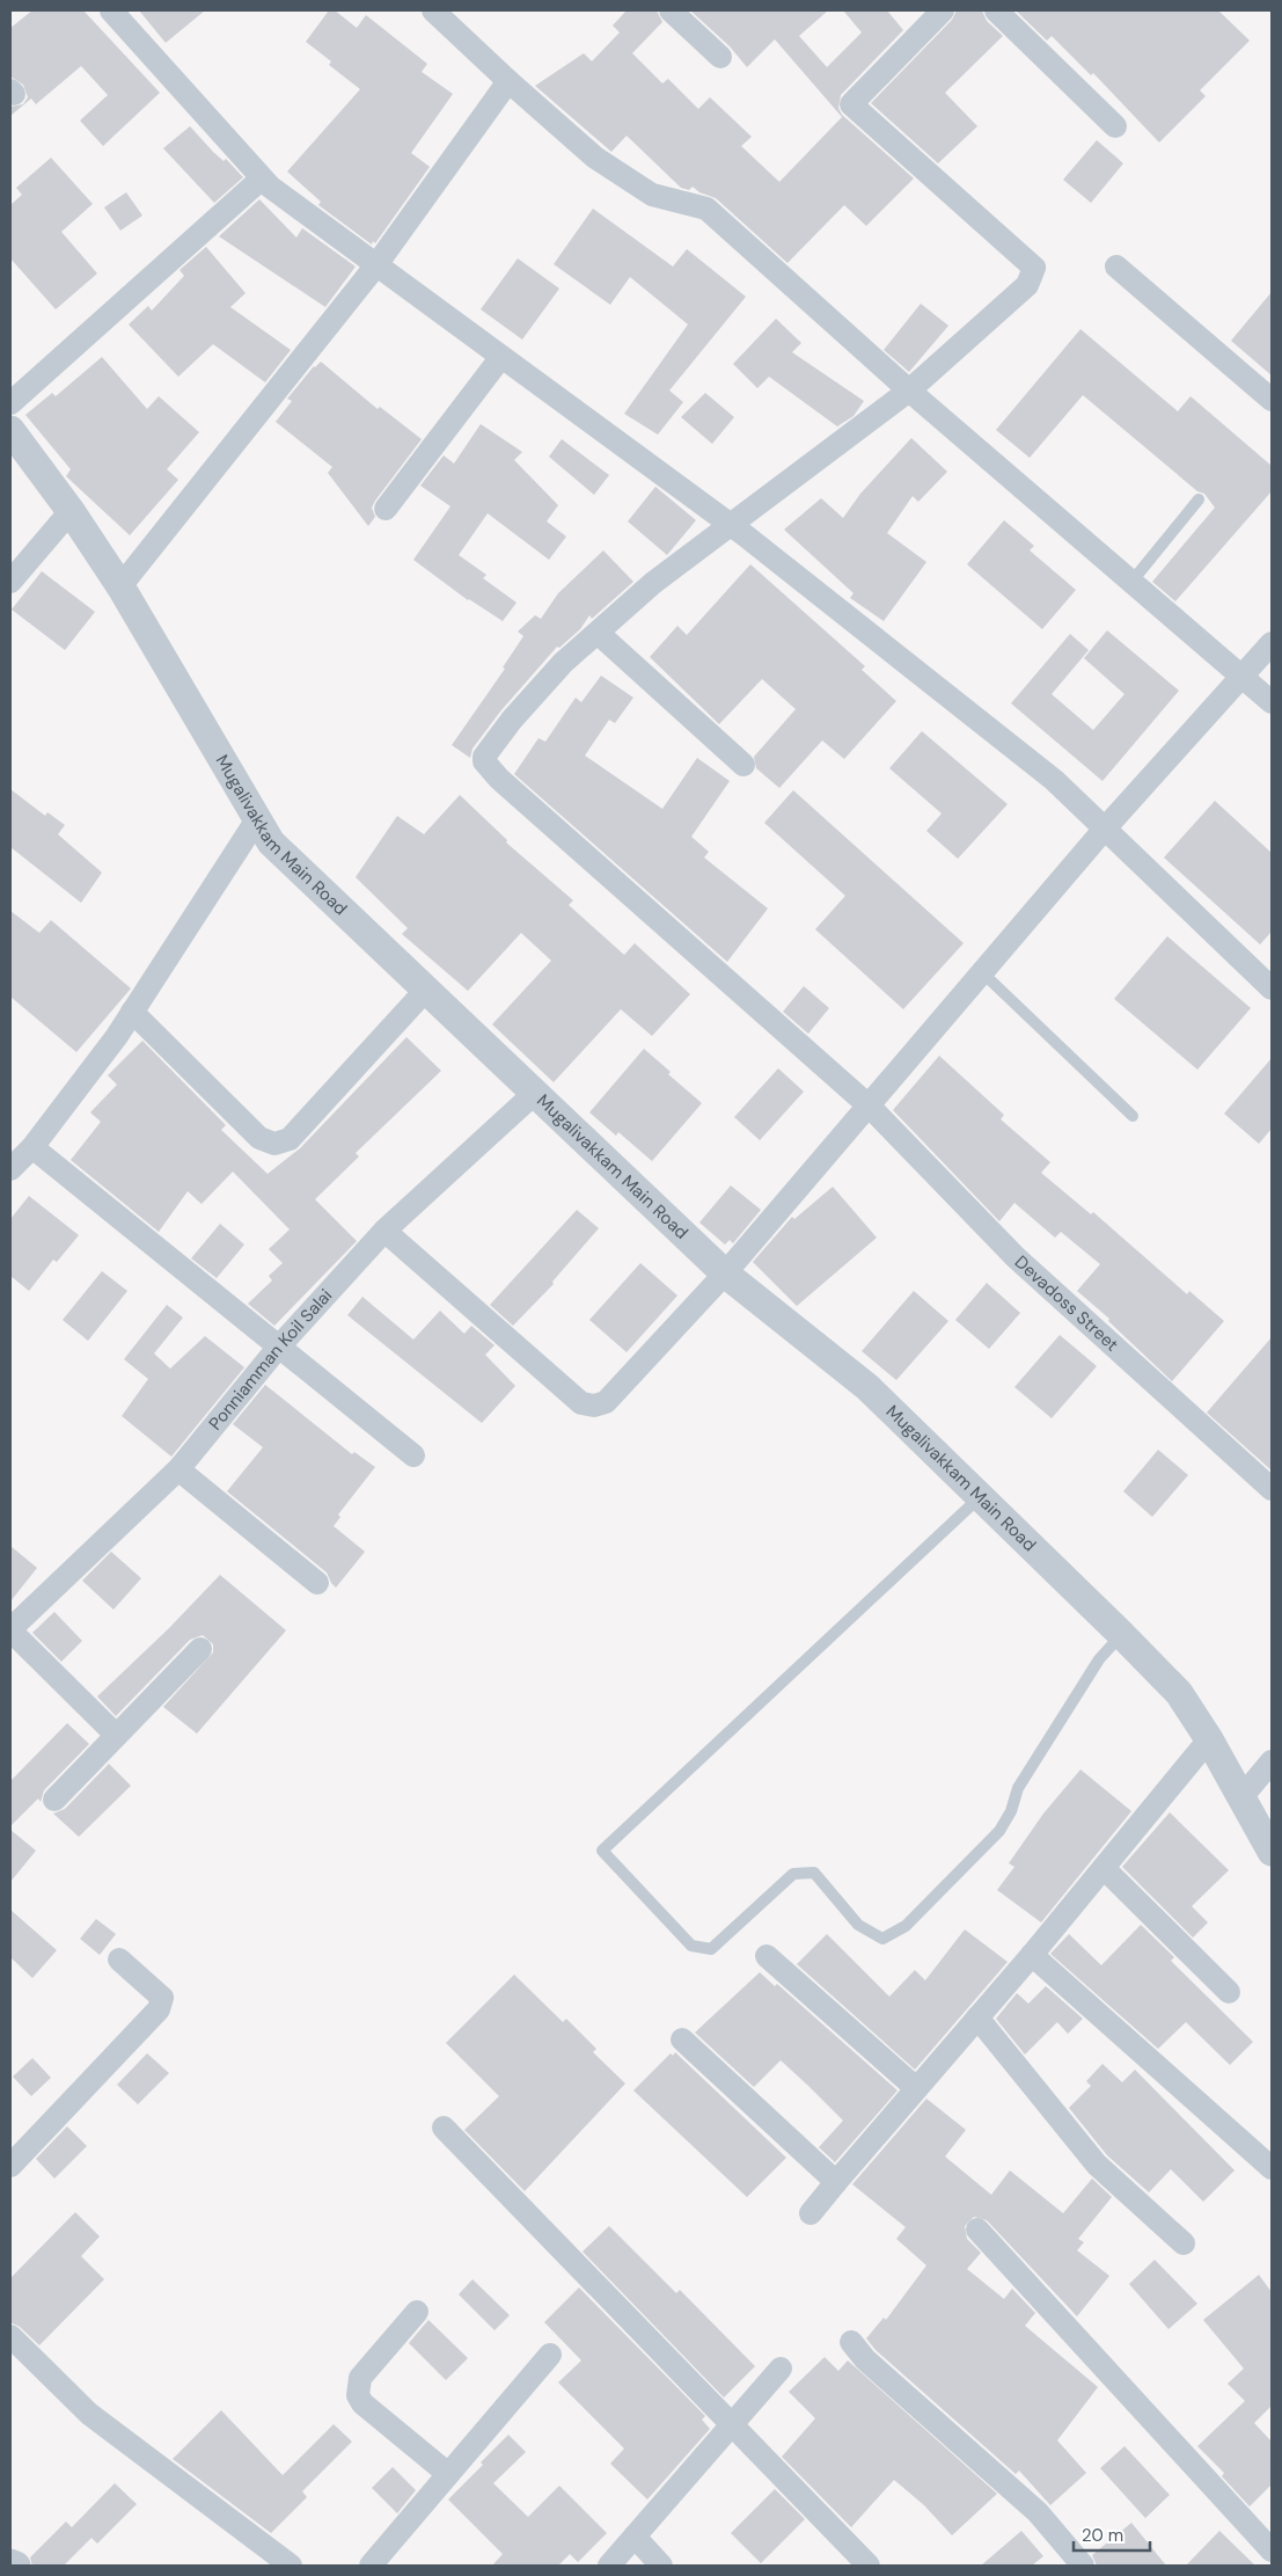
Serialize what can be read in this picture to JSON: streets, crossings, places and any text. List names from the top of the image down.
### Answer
{
  "streets": {
    "street": ["Mugalivakkam Main Road", "Devadoss Street", "Ponniamman Koil Salai"]
  },
  "crossings": [
    ["Mugalivakkam Main Road", "Ponniamman Koil Salai"]
  ],
  "scale_bar": "20 m"
}
